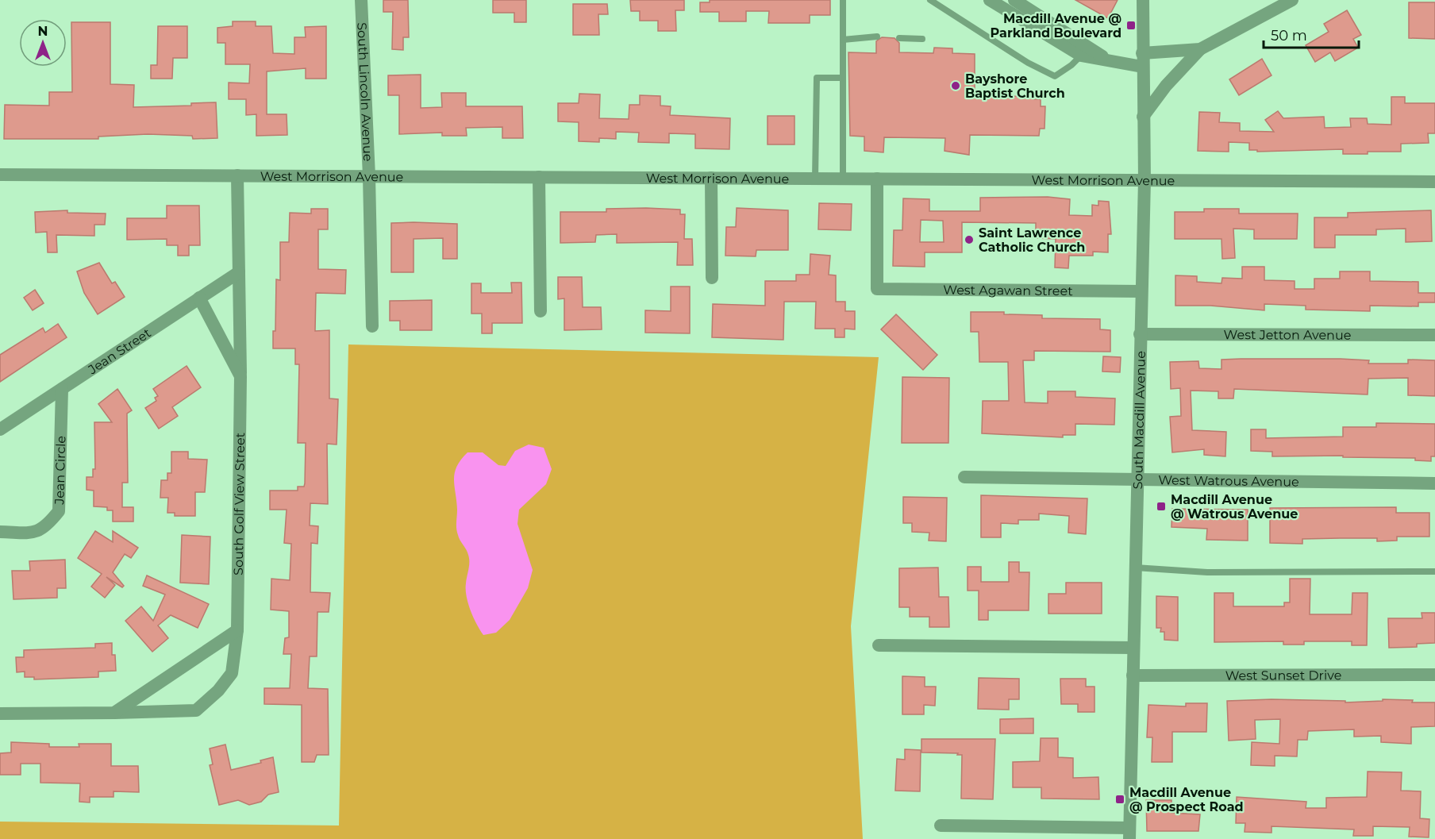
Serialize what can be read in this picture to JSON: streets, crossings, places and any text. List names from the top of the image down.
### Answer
{
  "streets": {
    "street": [
      "South Lincoln Avenue",
      "West Morrison Avenue",
      "West Agawan Street",
      "West Jetton Avenue",
      "Jean Street",
      "South Macdill Avenue",
      "Jean Circle",
      "West Watrous Avenue",
      "South Golf View Street",
      "West Sunset Drive"
    ]
  },
  "crossings": [
    ["South Lincoln Avenue", "West Morrison Avenue"],
    ["West Morrison Avenue", "West Agawan Street"],
    ["West Morrison Avenue", "South Macdill Avenue"],
    ["West Morrison Avenue", "South Golf View Street"],
    ["West Agawan Street", "South Macdill Avenue"],
    ["West Jetton Avenue", "South Macdill Avenue"],
    ["Jean Street", "Jean Circle"],
    ["Jean Street", "South Golf View Street"],
    ["South Macdill Avenue", "West Watrous Avenue"],
    ["South Macdill Avenue", "West Sunset Drive"]
  ],
  "places": {
    "transit": ["Macdill Avenue @ Parkland Boulevard", "Macdill Avenue @ Watrous Avenue", "Macdill Avenue @ Prospect Road"],
    "other": ["Bayshore Baptist Church", "Saint Lawrence Catholic Church"]
  },
  "scale_bar": "50 m",
  "north": "top"
}
